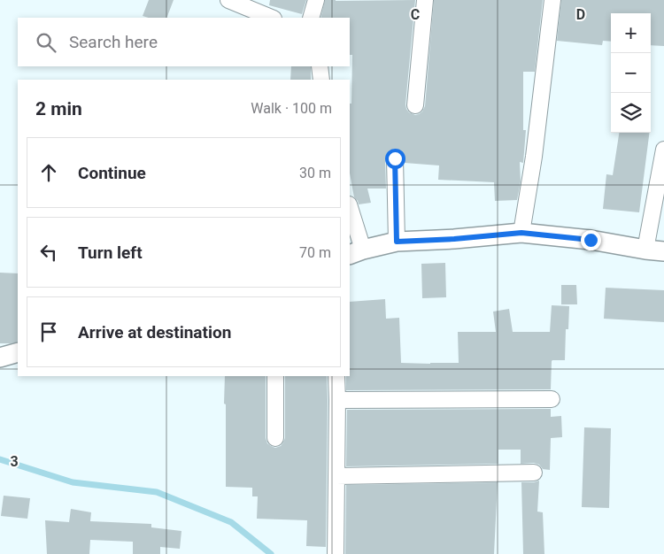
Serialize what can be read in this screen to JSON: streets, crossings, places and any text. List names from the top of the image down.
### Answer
{
  "page": {
    "map_buttons": ["+", "−"],
    "search": "Search here",
    "heading": ["2 min", "Walk · 100 m"],
    "list": [
      ["Continue", "30 m"],
      ["Turn left", "70 m"],
      "Arrive at destination"
    ]
  },
  "grid": {
    "columns": ["C", "D"],
    "rows": ["3"]
  }
}
